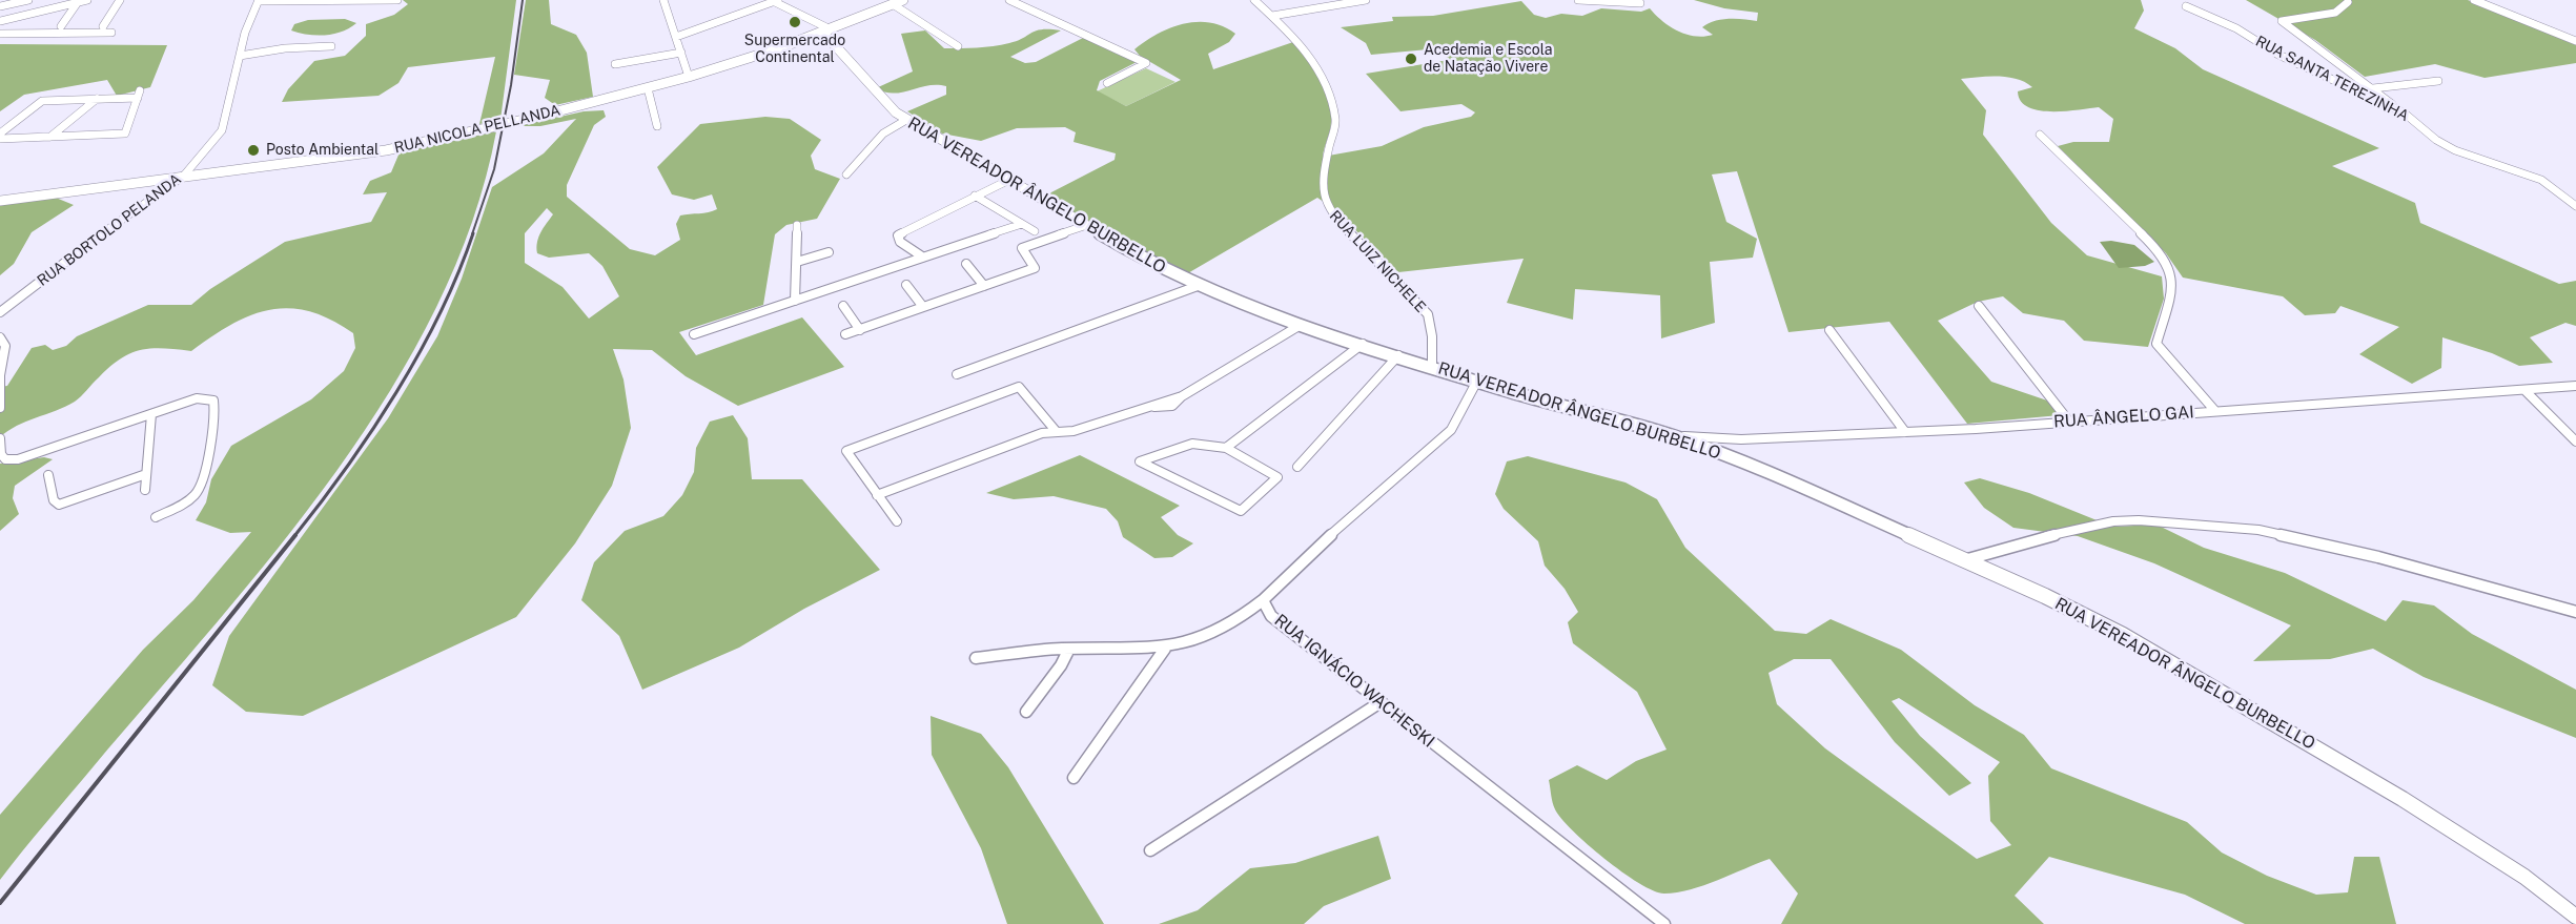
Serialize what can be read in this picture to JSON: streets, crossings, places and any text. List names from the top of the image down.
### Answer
{
  "streets": {
    "main road": ["RUA NICOLA PELLANDA", "RUA VEREADOR ÂNGELO BURBELLO"],
    "street": [
      "RUA SANTA TEREZINHA",
      "RUA BORTOLO PELANDA",
      "RUA LUIZ NICHELE",
      "RUA ÂNGELO GAI",
      "RUA IGNÁCIO WACHESKI"
    ]
  },
  "crossings": [
    ["RUA NICOLA PELLANDA", "RUA VEREADOR ÂNGELO BURBELLO"],
    ["RUA NICOLA PELLANDA", "RUA BORTOLO PELANDA"],
    ["RUA VEREADOR ÂNGELO BURBELLO", "RUA LUIZ NICHELE"],
    ["RUA VEREADOR ÂNGELO BURBELLO", "RUA ÂNGELO GAI"],
    ["RUA VEREADOR ÂNGELO BURBELLO", "RUA IGNÁCIO WACHESKI"]
  ],
  "places": ["Supermercado Continental", "Acedemia e Escola de Natação Vivere", "Posto Ambiental"]
}
